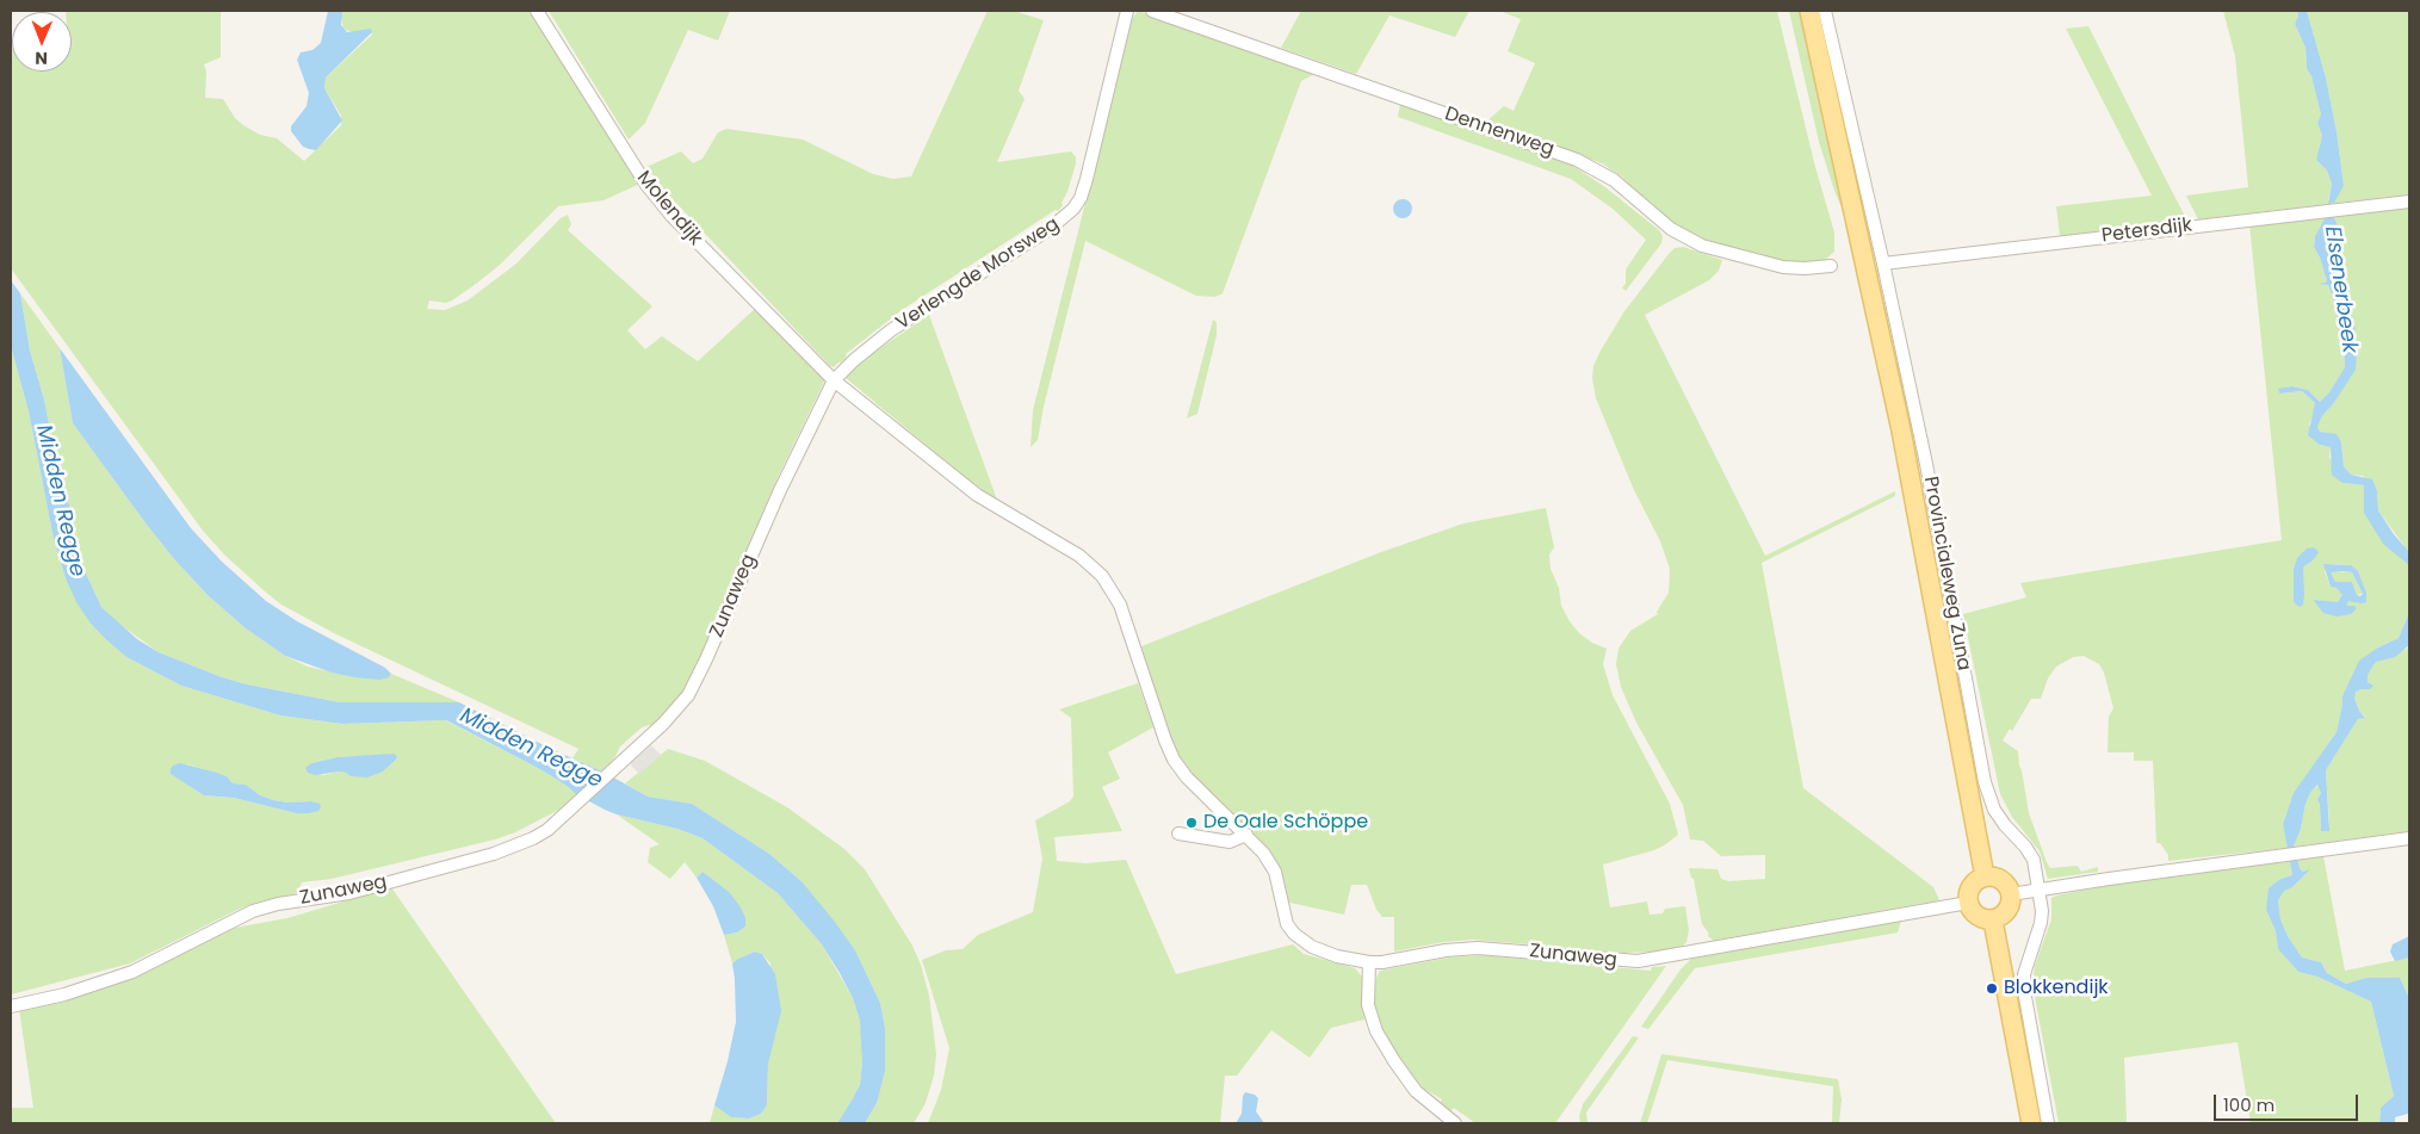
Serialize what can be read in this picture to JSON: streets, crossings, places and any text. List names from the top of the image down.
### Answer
{
  "streets": {
    "main road": ["Provincialeweg Zuna"],
    "street": [
      "Dennenweg",
      "Molendijk",
      "Petersdijk",
      "Verlengde Morsweg",
      "Zunaweg"
    ]
  },
  "crossings": [
    ["Molendijk", "Verlengde Morsweg"],
    ["Molendijk", "Zunaweg"],
    ["Petersdijk", "Provincialeweg Zuna"],
    ["Verlengde Morsweg", "Zunaweg"],
    ["Provincialeweg Zuna", "Zunaweg"]
  ],
  "water": ["Elsenerbeek", "Midden Regge"],
  "places": ["De Oale Schöppe", "Blokkendijk"],
  "scale_bar": "100 m",
  "north": "bottom"
}
